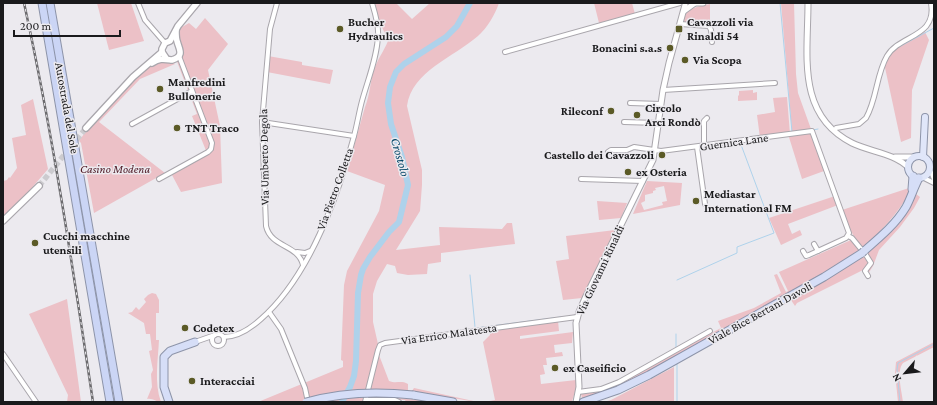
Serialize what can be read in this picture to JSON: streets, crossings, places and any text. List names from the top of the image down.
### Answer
{
  "streets": {
    "highway": ["Autostrada del Sole", "Viale Bice Bertani Davoli"],
    "street": [
      "Guernica Lane",
      "Via Umberto Degola",
      "Via Pietro Colletta",
      "Via Giovanni Rinaldi",
      "Via Errico Malatesta"
    ]
  },
  "crossings": [
    ["Guernica Lane", "Via Giovanni Rinaldi"],
    ["Via Umberto Degola", "Via Pietro Colletta"],
    ["Via Giovanni Rinaldi", "Via Errico Malatesta"]
  ],
  "water": ["Crostolo"],
  "parks": ["Casino Modena"],
  "places": {
    "other": [
      "Bucher Hydraulics",
      "Bonacini s.a.s",
      "Via Scopa",
      "Manfredini Bullonerie",
      "Rileconf",
      "Circolo Arci Rondò",
      "TNT Traco",
      "Castello dei Cavazzoli",
      "ex Osteria",
      "Mediastar International FM",
      "Cucchi macchine utensili",
      "Codetex",
      "ex Caseificio",
      "Interacciai"
    ],
    "transit": ["Cavazzoli via Rinaldi 54"]
  },
  "scale_bar": "200 m",
  "north": "bottom left"
}
